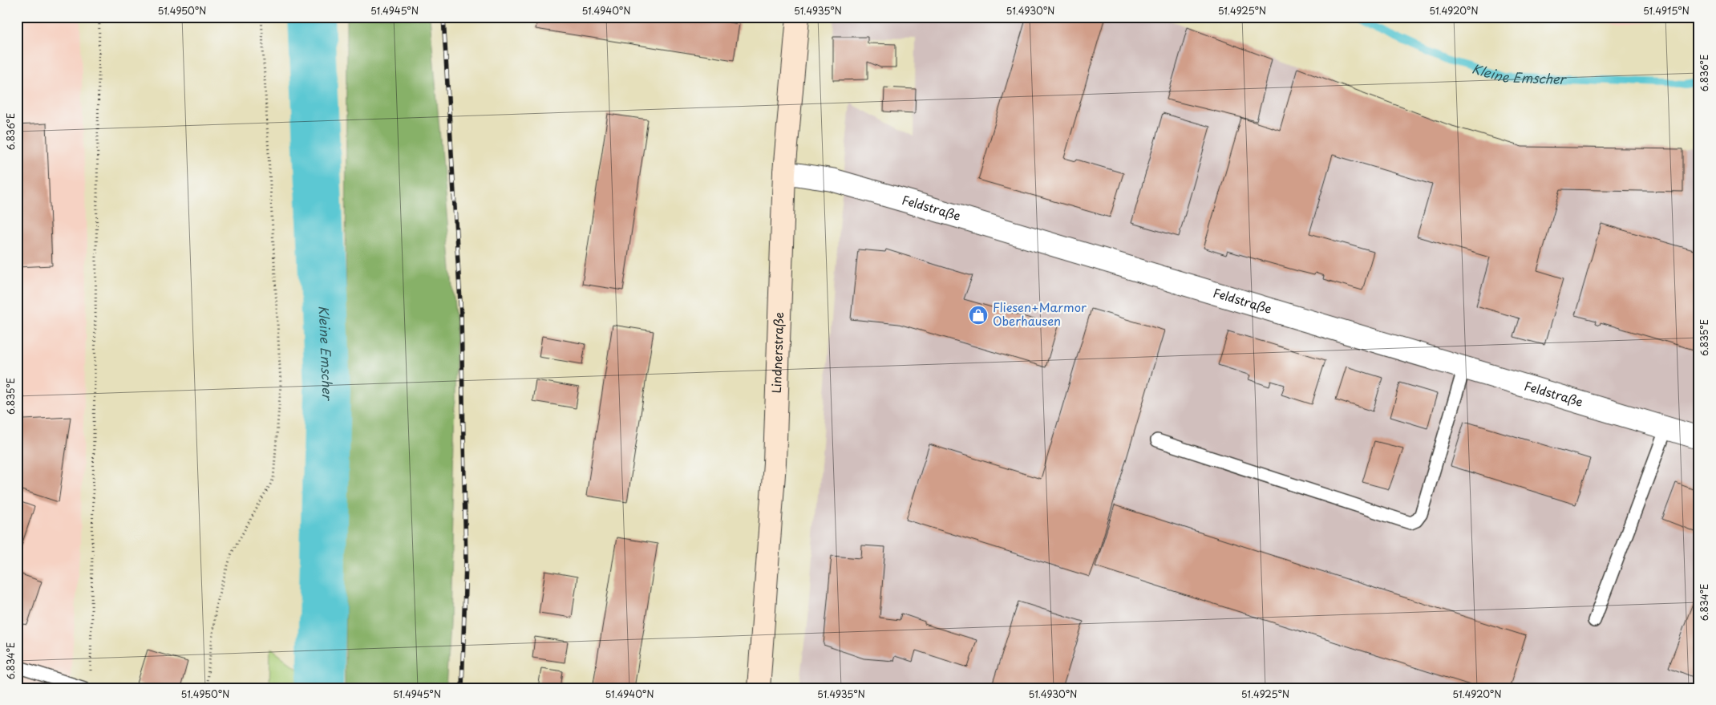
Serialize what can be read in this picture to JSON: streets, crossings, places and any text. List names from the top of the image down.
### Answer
{
  "streets": {
    "street": ["Feldstraße", "Lindnerstraße"]
  },
  "crossings": [
    ["Feldstraße", "Lindnerstraße"]
  ],
  "water": ["Kleine Emscher"],
  "places": {
    "shop": ["Fliesen+Marmor Oberhausen"]
  },
  "coordinates": [
    "51.4950°N",
    "51.4945°N",
    "51.4940°N",
    "51.4935°N",
    "51.4930°N",
    "51.4925°N",
    "51.4920°N",
    "51.4915°N",
    "6.836°E",
    "6.835°E",
    "6.834°E"
  ]
}
